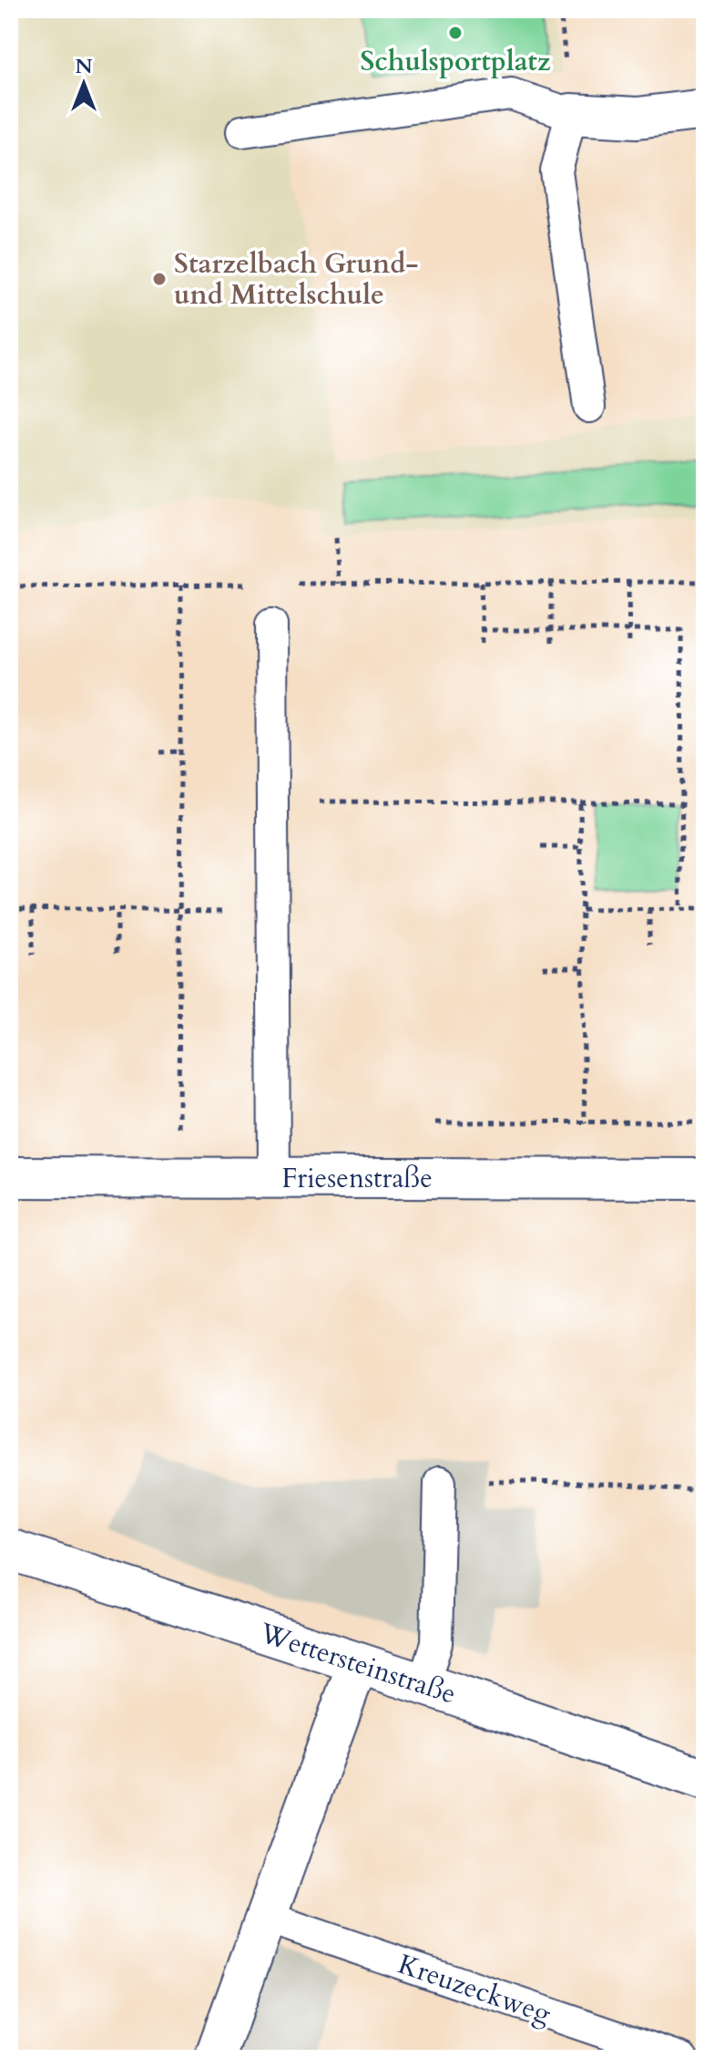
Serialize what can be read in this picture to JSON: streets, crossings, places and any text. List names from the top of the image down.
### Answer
{
  "streets": {
    "street": ["Friesenstraße", "Wettersteinstraße"],
    "lane": ["Kreuzeckweg"]
  },
  "places": ["Schulsportplatz", "Starzelbach Grund- und Mittelschule"],
  "north": "top"
}
